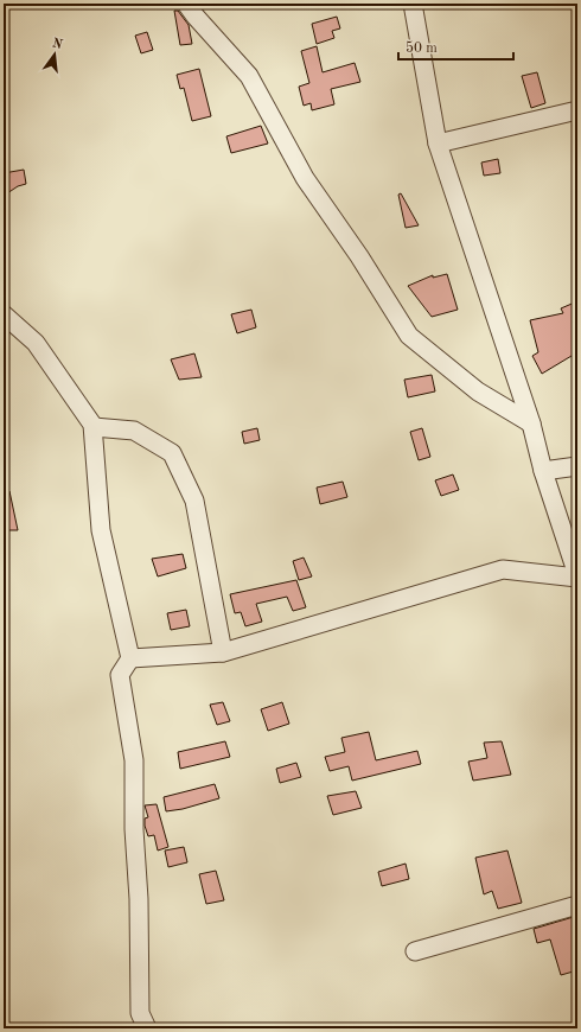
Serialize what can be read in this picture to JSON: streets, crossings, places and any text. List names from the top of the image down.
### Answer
{
  "scale_bar": "50 m",
  "north": "top"
}
